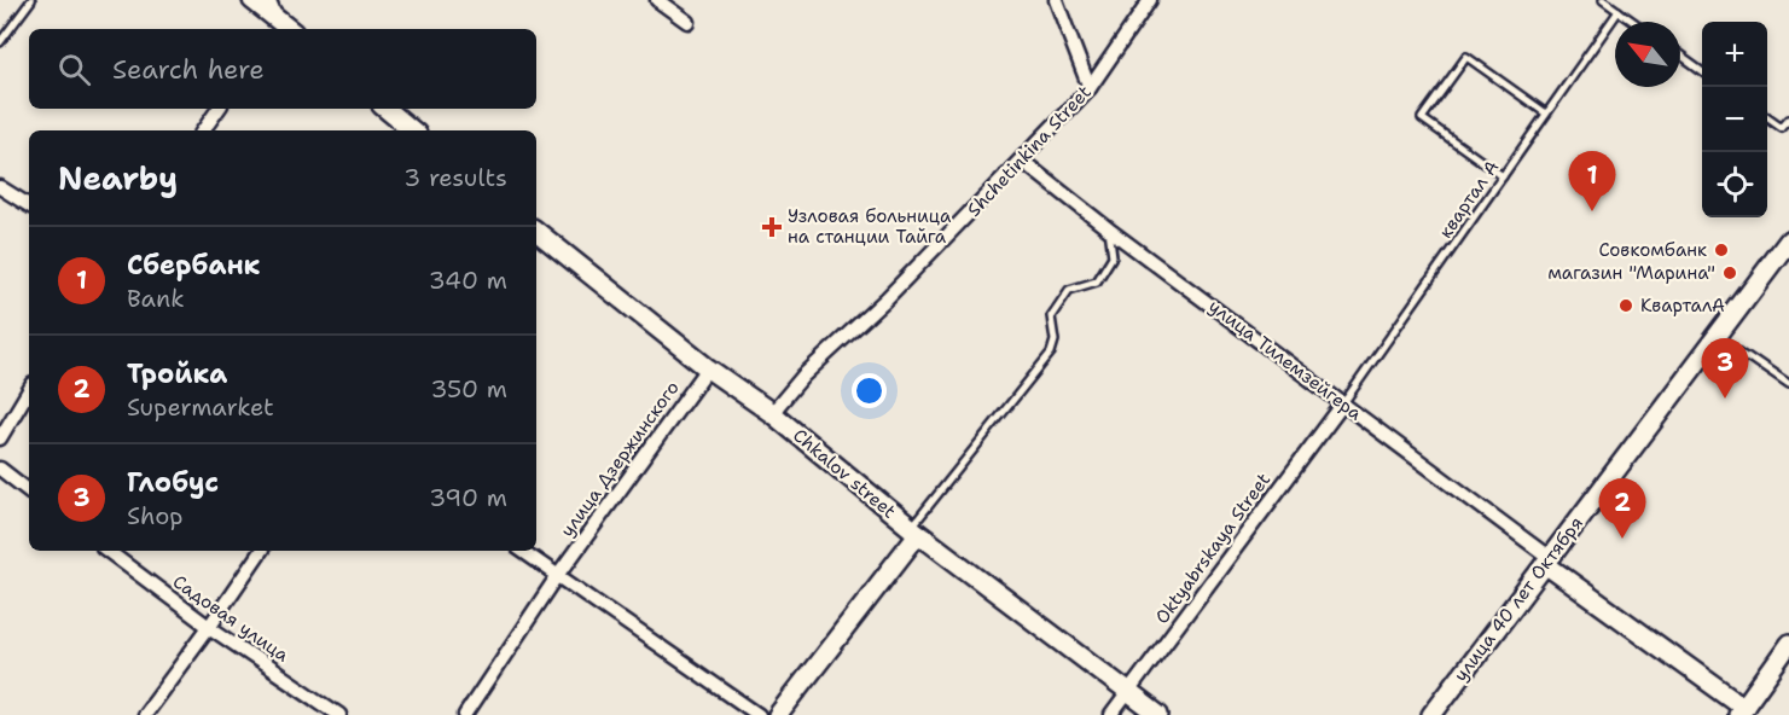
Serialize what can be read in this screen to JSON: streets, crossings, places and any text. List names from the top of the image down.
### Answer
{
  "streets": {
    "street": [
      "Shchetinkina Street",
      "улица Тилемзейгера",
      "улица Дзержинского",
      "Chkalov street",
      "Oktyabrskaya Street",
      "улица 40 лет Октября",
      "Садовая улица"
    ],
    "lane": ["квартал А"]
  },
  "crossings": [
    ["Shchetinkina Street", "улица Тилемзейгера"],
    ["Shchetinkina Street", "Chkalov street"],
    ["квартал А", "улица Тилемзейгера"],
    ["квартал А", "Oktyabrskaya Street"],
    ["улица Тилемзейгера", "Oktyabrskaya Street"],
    ["улица Тилемзейгера", "улица 40 лет Октября"],
    ["улица Дзержинского", "Chkalov street"],
    ["Chkalov street", "Oktyabrskaya Street"]
  ],
  "places": {
    "health": ["Узловая больница на станции Тайга"],
    "other": ["Совкомбанк", "магазин \"Марина\"", "КварталА"]
  },
  "north": "top left",
  "page": {
    "map_buttons": ["+", "−"],
    "search": "Search here",
    "heading": ["Nearby", "3 results"],
    "pins": ["1", "3", "2"],
    "list": [
      {
        "mark": "1",
        "name": "Сбербанк",
        "note": "Bank",
        "value": "340 m"
      },
      {
        "mark": "2",
        "name": "Тройка",
        "note": "Supermarket",
        "value": "350 m"
      },
      {
        "mark": "3",
        "name": "Глобус",
        "note": "Shop",
        "value": "390 m"
      }
    ]
  }
}
